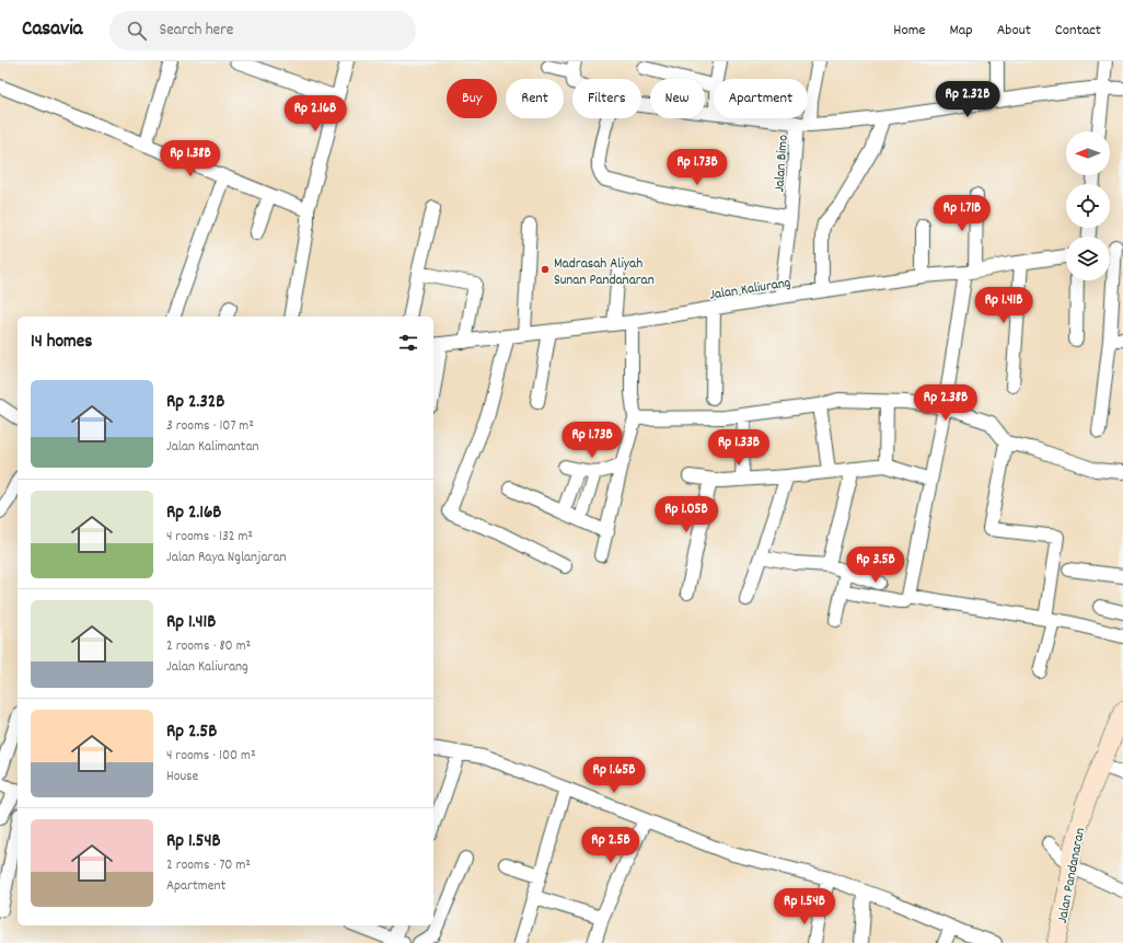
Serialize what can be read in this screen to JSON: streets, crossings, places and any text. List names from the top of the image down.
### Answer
{
  "streets": {
    "main road": ["Jalan Pandanaran"],
    "street": ["Jalan Bimo", "Jalan Kaliurang"]
  },
  "crossings": [
    ["Jalan Bimo", "Jalan Kaliurang"]
  ],
  "places": ["Madrasah Aliyah Sunan Pandanaran"],
  "north": "left",
  "page": {
    "header": "Casavia",
    "search": "Search here",
    "nav": [
      "Home",
      "Map",
      "About",
      "Contact"
    ],
    "chip": [
      "Buy",
      "Rent",
      "Filters",
      "New",
      "Apartment"
    ],
    "price": [
      "Rp 2.32B",
      "Rp 2.16B",
      "Rp 1.38B",
      "Rp 1.73B",
      "Rp 1.71B",
      "Rp 1.41B",
      "Rp 2.38B",
      "Rp 1.73B",
      "Rp 1.33B",
      "Rp 1.05B",
      "Rp 3.5B",
      "Rp 1.65B",
      "Rp 2.5B",
      "Rp 1.54B"
    ],
    "heading": "14 homes",
    "list": [
      {
        "name": "Rp 2.32B",
        "note": "3 rooms · 107 m² · Jalan Kalimantan"
      },
      {
        "name": "Rp 2.16B",
        "note": "4 rooms · 132 m² · Jalan Raya Nglanjaran"
      },
      {
        "name": "Rp 1.41B",
        "note": "2 rooms · 80 m² · Jalan Kaliurang"
      },
      {
        "name": "Rp 2.5B",
        "note": "4 rooms · 100 m² · House"
      },
      {
        "name": "Rp 1.54B",
        "note": "2 rooms · 70 m² · Apartment"
      }
    ]
  }
}
